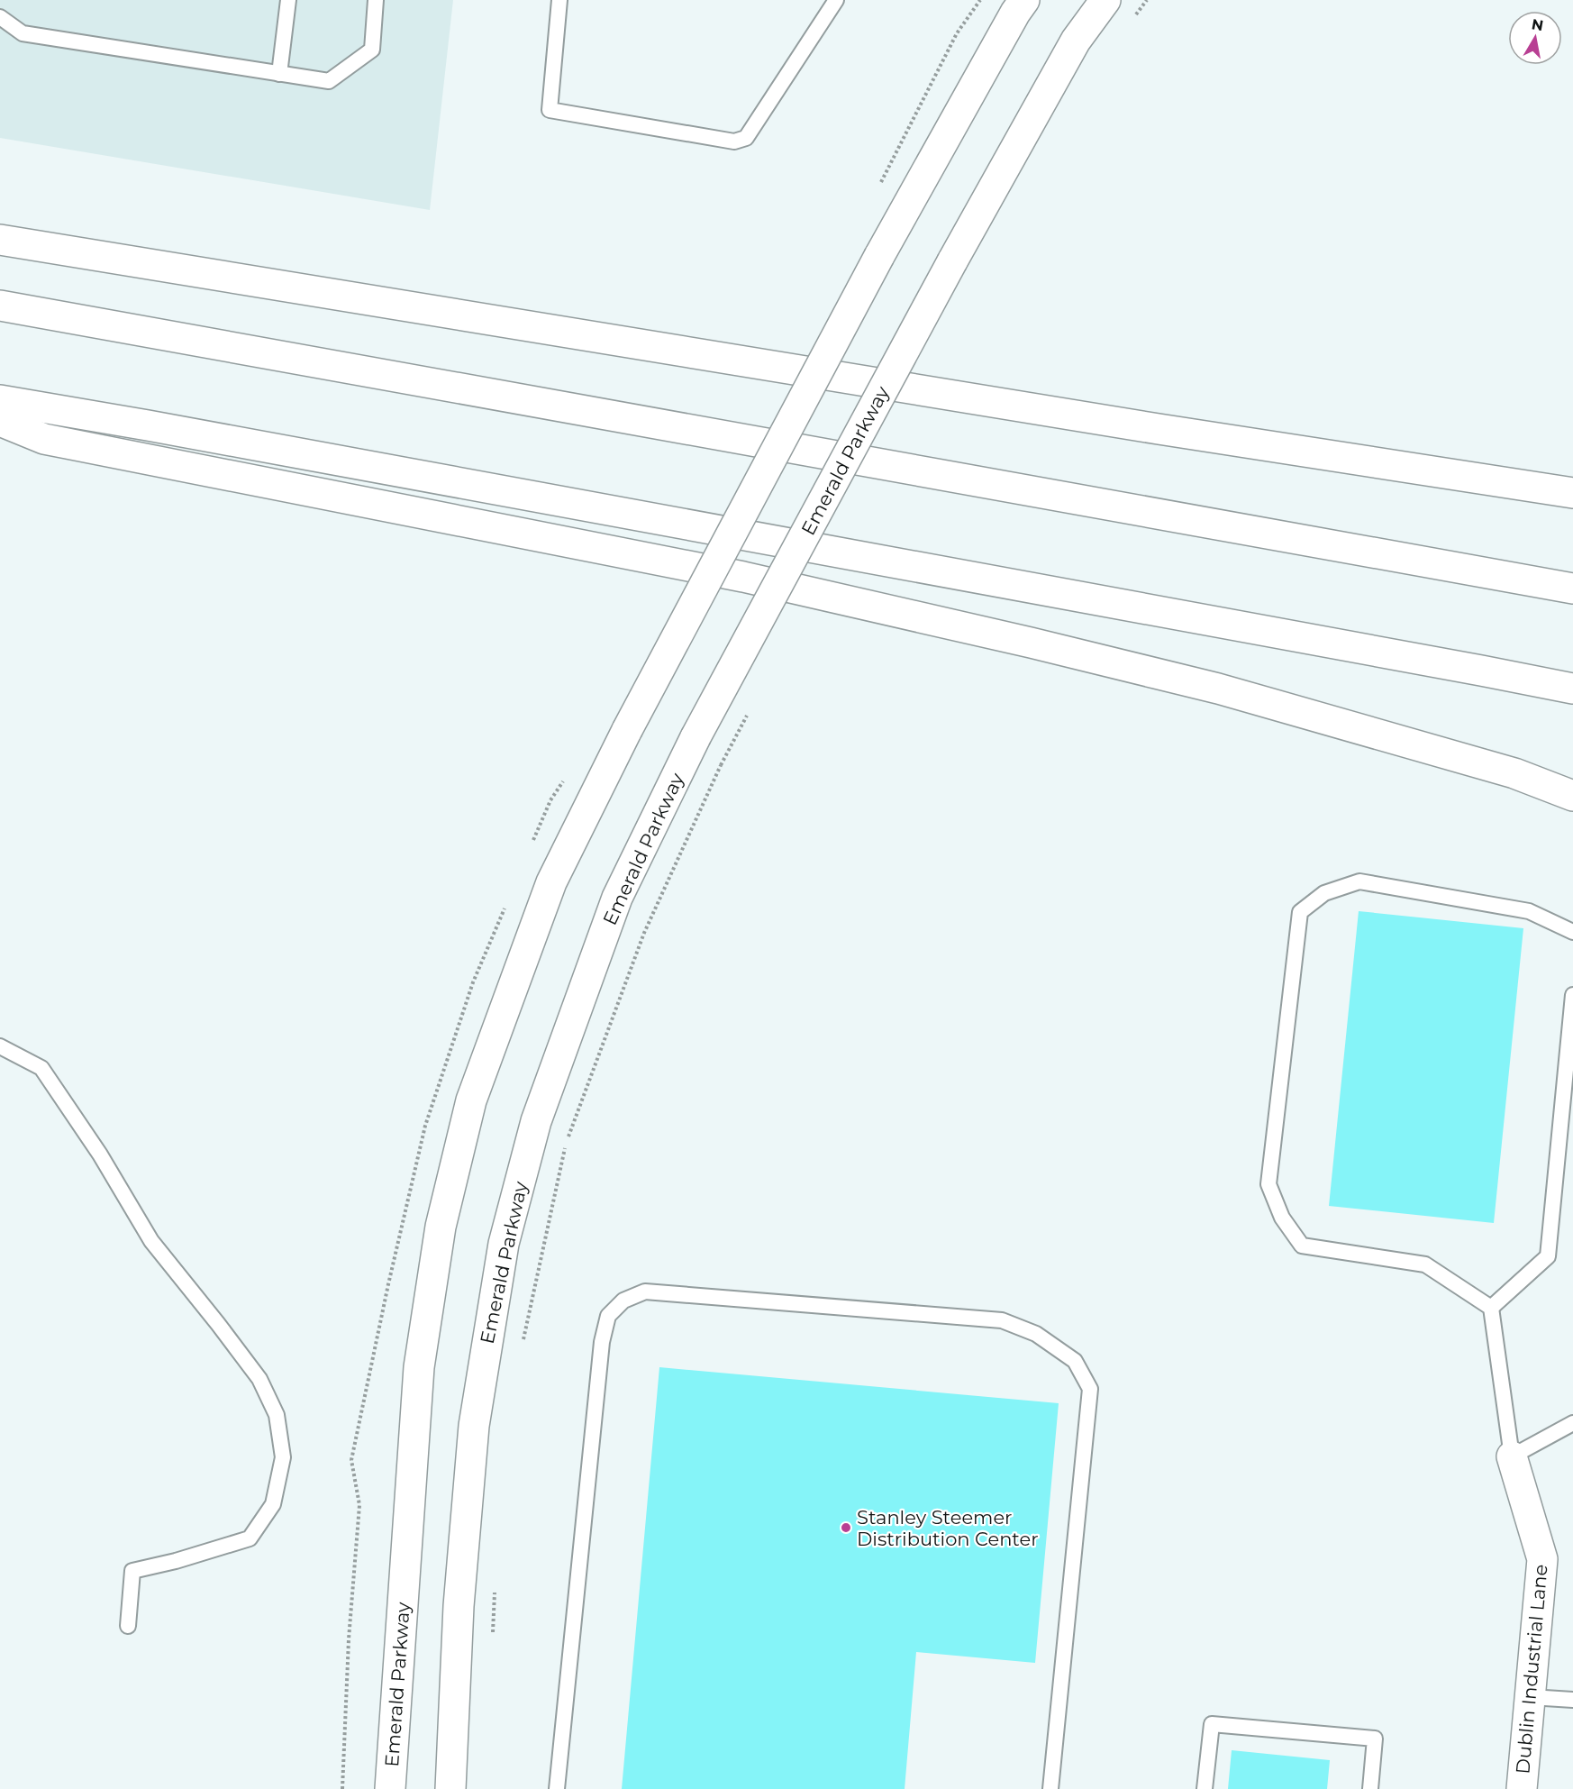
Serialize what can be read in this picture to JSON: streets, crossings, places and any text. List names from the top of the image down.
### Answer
{
  "streets": {
    "main road": ["Emerald Parkway", "Dublin Industrial Lane"]
  },
  "places": ["Stanley Steemer Distribution Center"],
  "north": "top"
}
